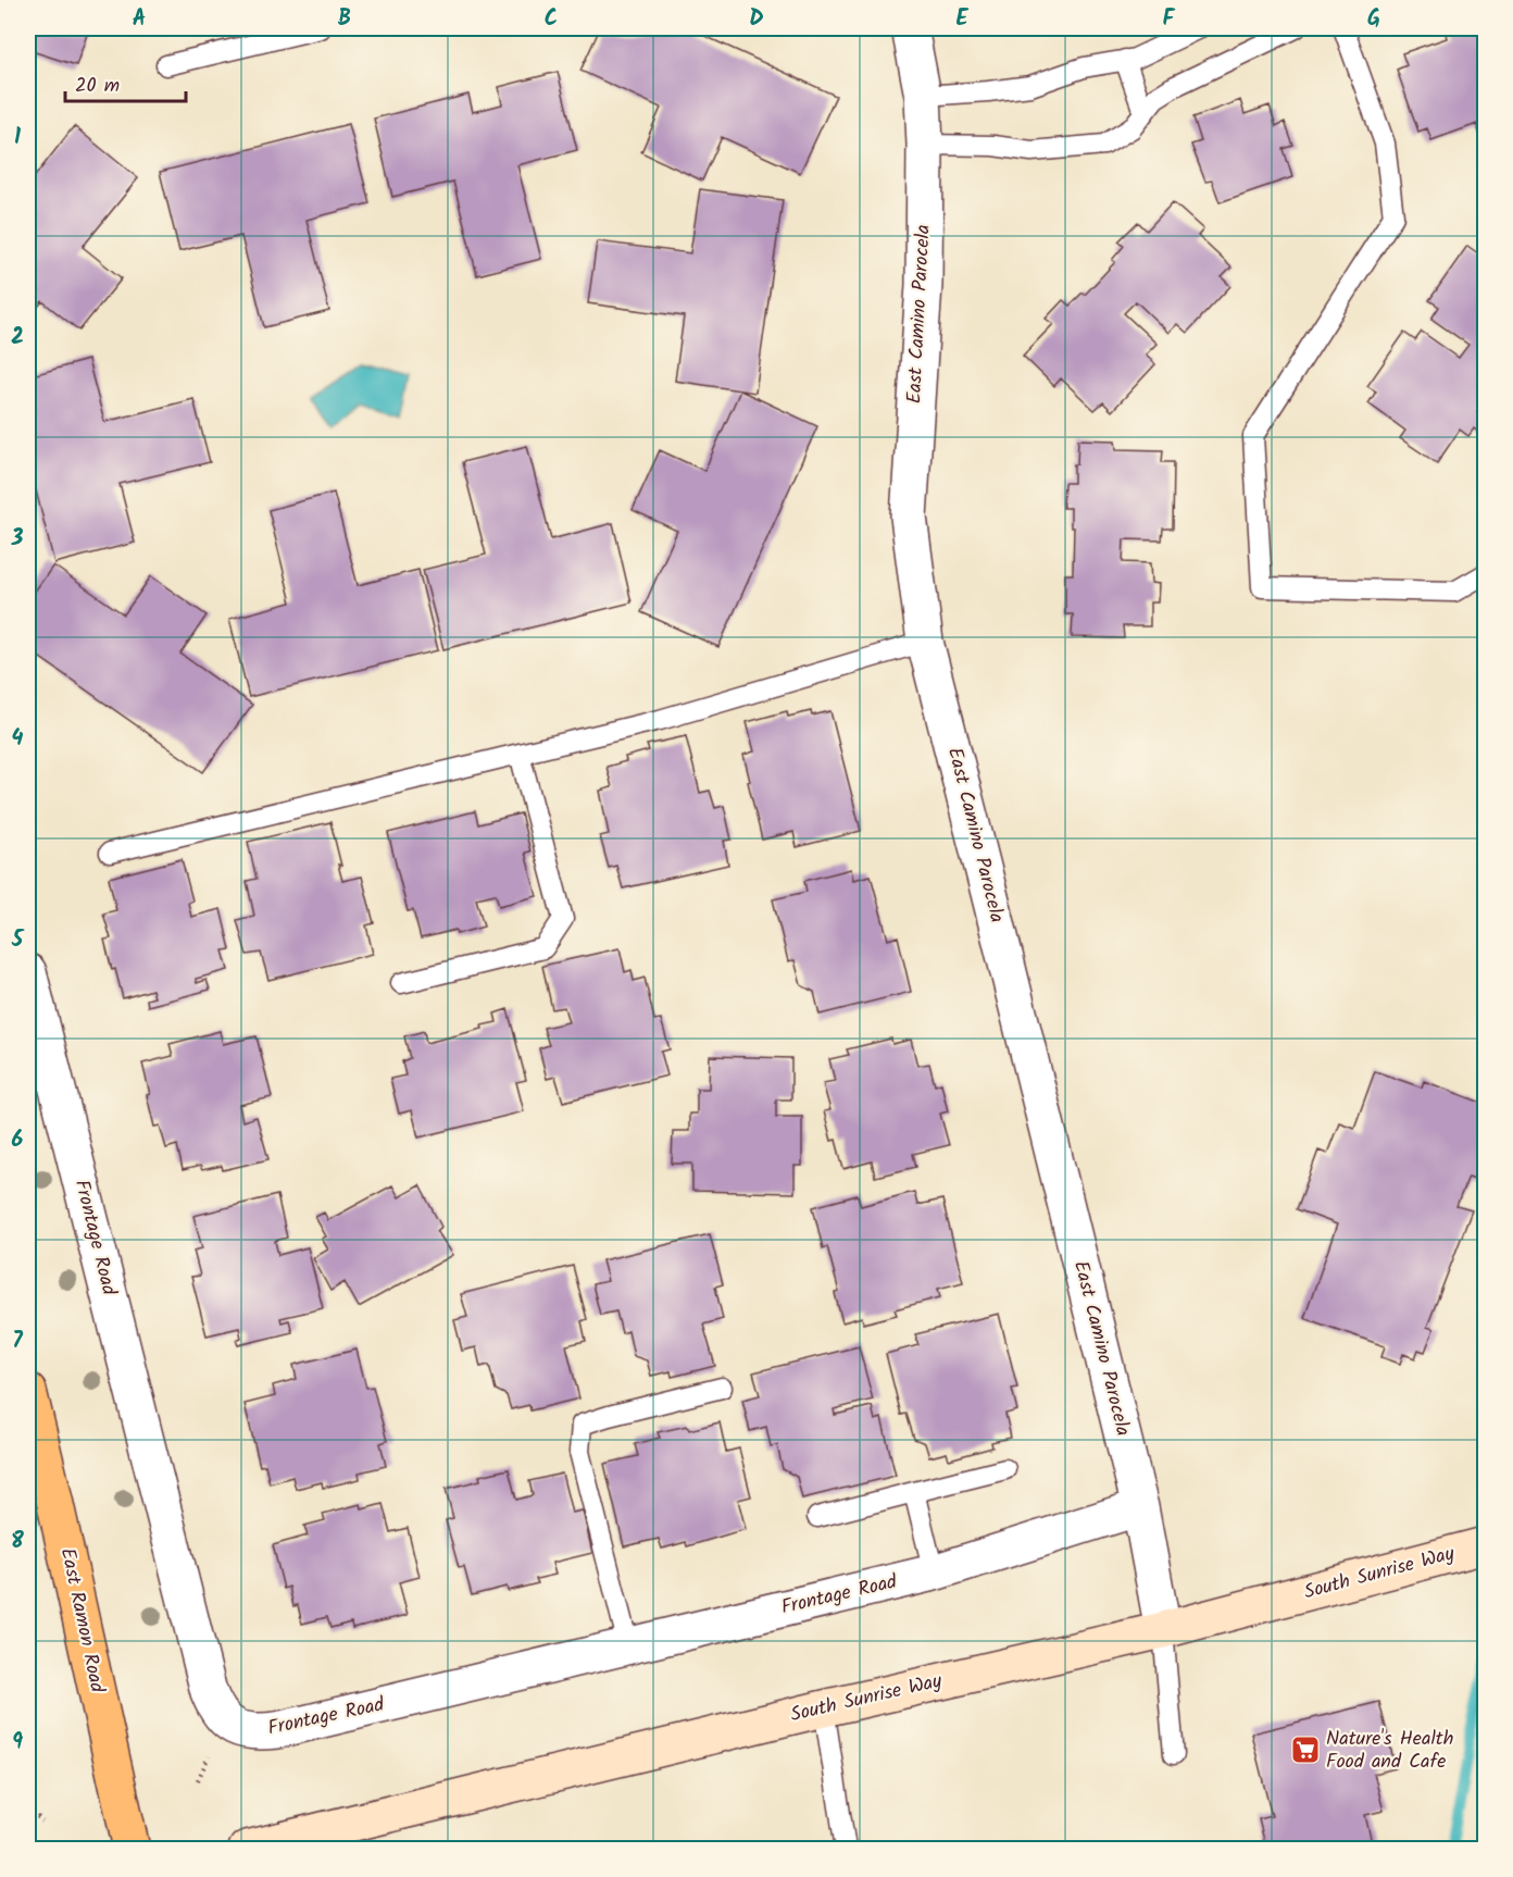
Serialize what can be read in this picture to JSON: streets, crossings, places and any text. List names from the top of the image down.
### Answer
{
  "streets": {
    "main road": ["South Sunrise Way", "East Ramon Road"],
    "street": ["East Camino Parocela", "Frontage Road"]
  },
  "crossings": [
    ["East Camino Parocela", "Frontage Road"],
    ["East Camino Parocela", "South Sunrise Way"]
  ],
  "places": {
    "supermarket": ["Nature's Health Food and Cafe"]
  },
  "scale_bar": "20 m",
  "grid": {
    "columns": [
      "A",
      "B",
      "C",
      "D",
      "E",
      "F",
      "G"
    ],
    "rows": [
      "1",
      "2",
      "3",
      "4",
      "5",
      "6",
      "7",
      "8",
      "9"
    ]
  }
}
